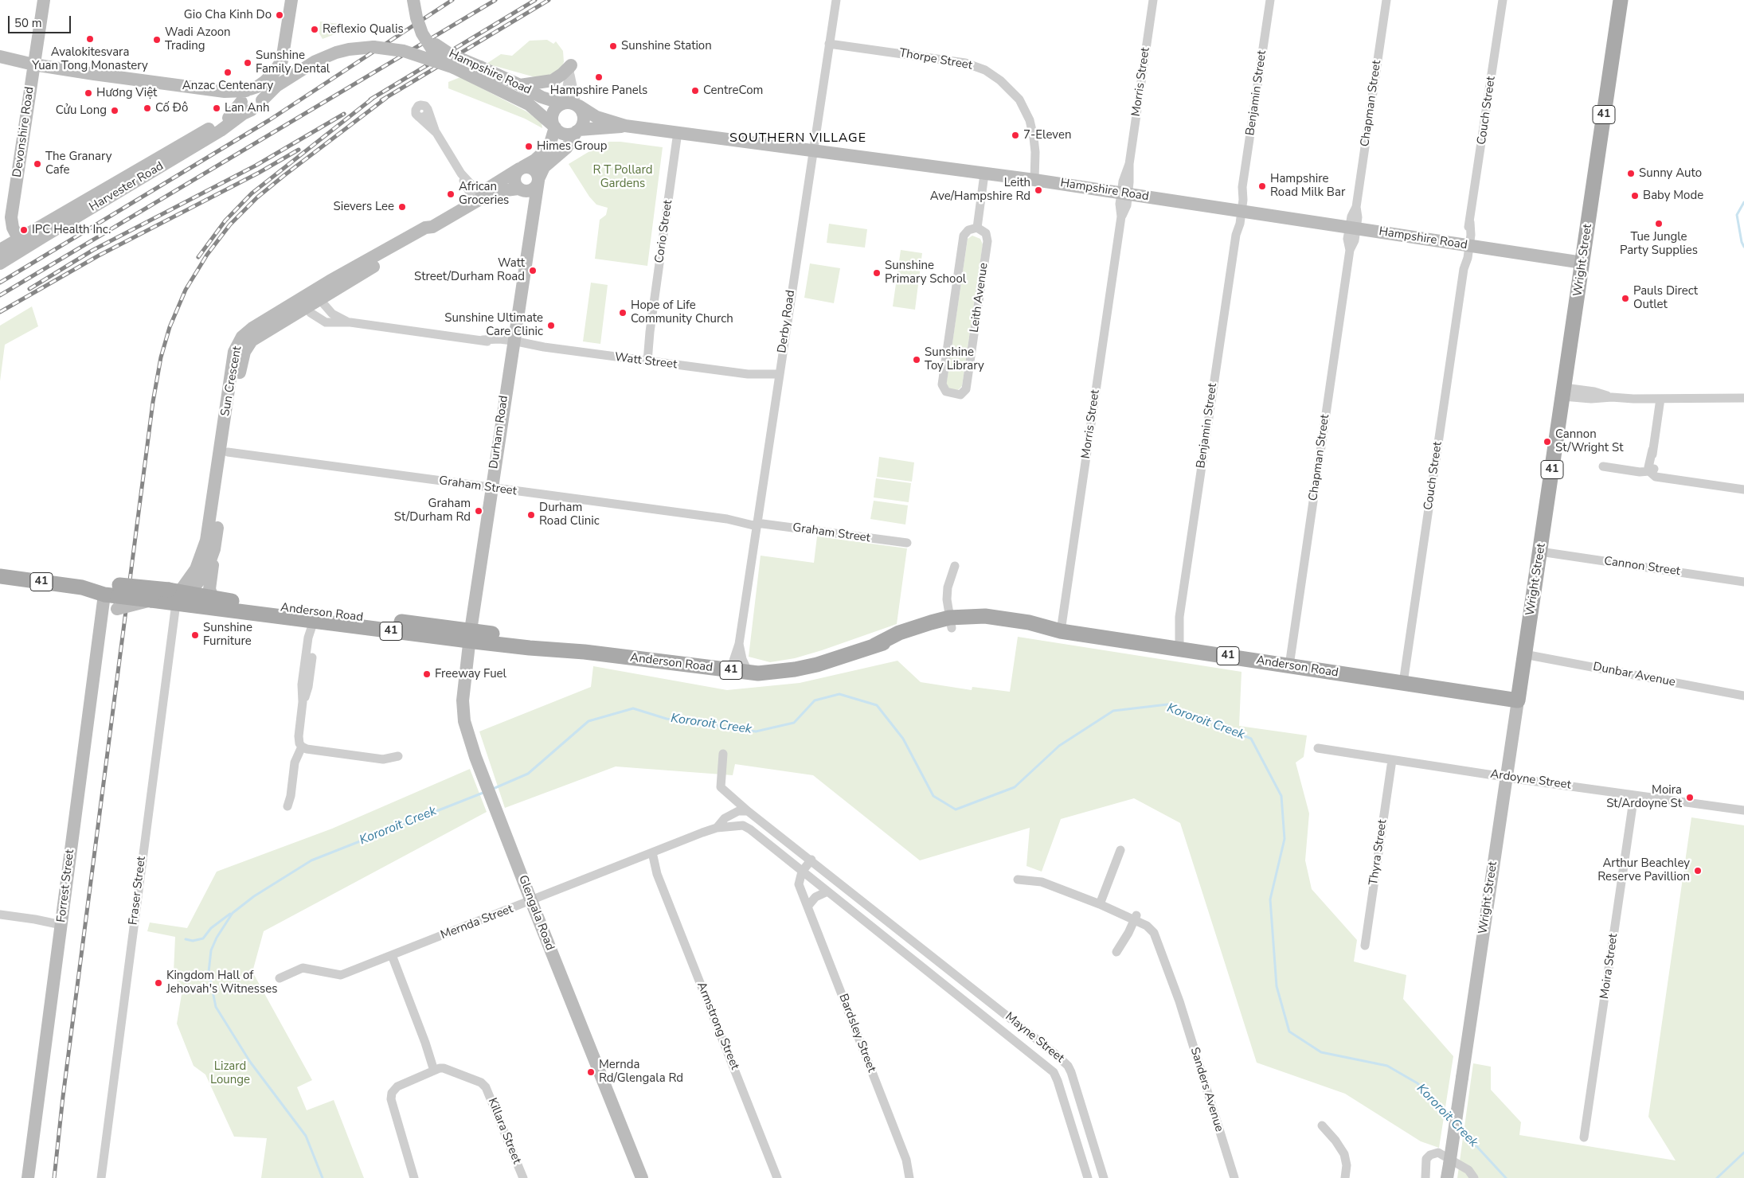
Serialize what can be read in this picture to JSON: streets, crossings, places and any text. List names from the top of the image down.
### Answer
{
  "streets": {
    "main road": ["41", "Wright Street", "Anderson Road"],
    "street": [
      "Thorpe Street",
      "Hampshire Road",
      "Morris Street",
      "Benjamin Street",
      "Chapman Street",
      "Couch Street",
      "Devonshire Road",
      "Harvester Road",
      "Corio Street",
      "Leith Avenue",
      "Derby Road",
      "Watt Street",
      "Sun Crescent",
      "Durham Road",
      "Graham Street",
      "Cannon Street",
      "Dunbar Avenue",
      "Ardoyne Street",
      "Thyra Street",
      "Forrest Street",
      "Fraser Street",
      "Glengala Road",
      "Mernda Street",
      "Moira Street",
      "Armstrong Street",
      "Bardsley Street",
      "Mayne Street",
      "Sanders Avenue",
      "Killara Street"
    ]
  },
  "crossings": [
    ["Thorpe Street", "Hampshire Road"],
    ["Thorpe Street", "Derby Road"],
    ["Hampshire Road", "Morris Street"],
    ["Hampshire Road", "Benjamin Street"],
    ["Hampshire Road", "Chapman Street"],
    ["Hampshire Road", "Couch Street"],
    ["Hampshire Road", "Harvester Road"],
    ["Hampshire Road", "Corio Street"],
    ["Hampshire Road", "Wright Street"],
    ["Hampshire Road", "Derby Road"],
    ["Hampshire Road", "Sun Crescent"],
    ["Morris Street", "Anderson Road"],
    ["Benjamin Street", "Anderson Road"],
    ["Chapman Street", "Anderson Road"],
    ["Couch Street", "Anderson Road"],
    ["Devonshire Road", "Harvester Road"],
    ["Corio Street", "Watt Street"],
    ["Wright Street", "Cannon Street"],
    ["Wright Street", "Anderson Road"],
    ["Wright Street", "Dunbar Avenue"],
    ["Wright Street", "Ardoyne Street"],
    ["Derby Road", "Watt Street"],
    ["Derby Road", "Graham Street"],
    ["Derby Road", "Anderson Road"],
    ["Watt Street", "Sun Crescent"],
    ["Watt Street", "Durham Road"],
    ["Sun Crescent", "Durham Road"],
    ["Sun Crescent", "Graham Street"],
    ["Sun Crescent", "Anderson Road"],
    ["Sun Crescent", "Fraser Street"],
    ["Durham Road", "Graham Street"],
    ["Durham Road", "Anderson Road"],
    ["Durham Road", "Glengala Road"],
    ["Anderson Road", "Forrest Street"],
    ["Anderson Road", "Fraser Street"],
    ["Anderson Road", "Glengala Road"],
    ["Ardoyne Street", "Thyra Street"],
    ["Ardoyne Street", "Moira Street"],
    ["Glengala Road", "Mernda Street"],
    ["Mernda Street", "Armstrong Street"],
    ["Mernda Street", "Mayne Street"],
    ["Bardsley Street", "Mayne Street"]
  ],
  "districts": ["SOUTHERN VILLAGE"],
  "water": ["Kororoit Creek"],
  "parks": ["R T Pollard Gardens", "Lizard Lounge"],
  "places": [
    "Gio Cha Kinh Do",
    "Reflexio Qualis",
    "Avalokitesvara Yuan Tong Monastery",
    "Wadi Azoon Trading",
    "Sunshine Station",
    "Sunshine Family Dental",
    "Anzac Centenary",
    "Hampshire Panels",
    "CentreCom",
    "Hương Việt",
    "Cố Đô",
    "Lan Anh",
    "Cửu Long",
    "7-Eleven",
    "Himes Group",
    "The Granary Cafe",
    "Sunny Auto",
    "Hampshire Road Milk Bar",
    "Leith Ave/Hampshire Rd",
    "African Groceries",
    "Baby Mode",
    "Sievers Lee",
    "Tue Jungle Party Supplies",
    "IPC Health Inc.",
    "Watt Street/Durham Road",
    "Sunshine Primary School",
    "Pauls Direct Outlet",
    "Hope of Life Community Church",
    "Sunshine Ultimate Care Clinic",
    "Sunshine Toy Library",
    "Cannon St/Wright St",
    "Graham St/Durham Rd",
    "Durham Road Clinic",
    "Sunshine Furniture",
    "Freeway Fuel",
    "Moira St/Ardoyne St",
    "Arthur Beachley Reserve Pavillion",
    "Kingdom Hall of Jehovah's Witnesses",
    "Mernda Rd/Glengala Rd"
  ],
  "scale_bar": "50 m"
}
